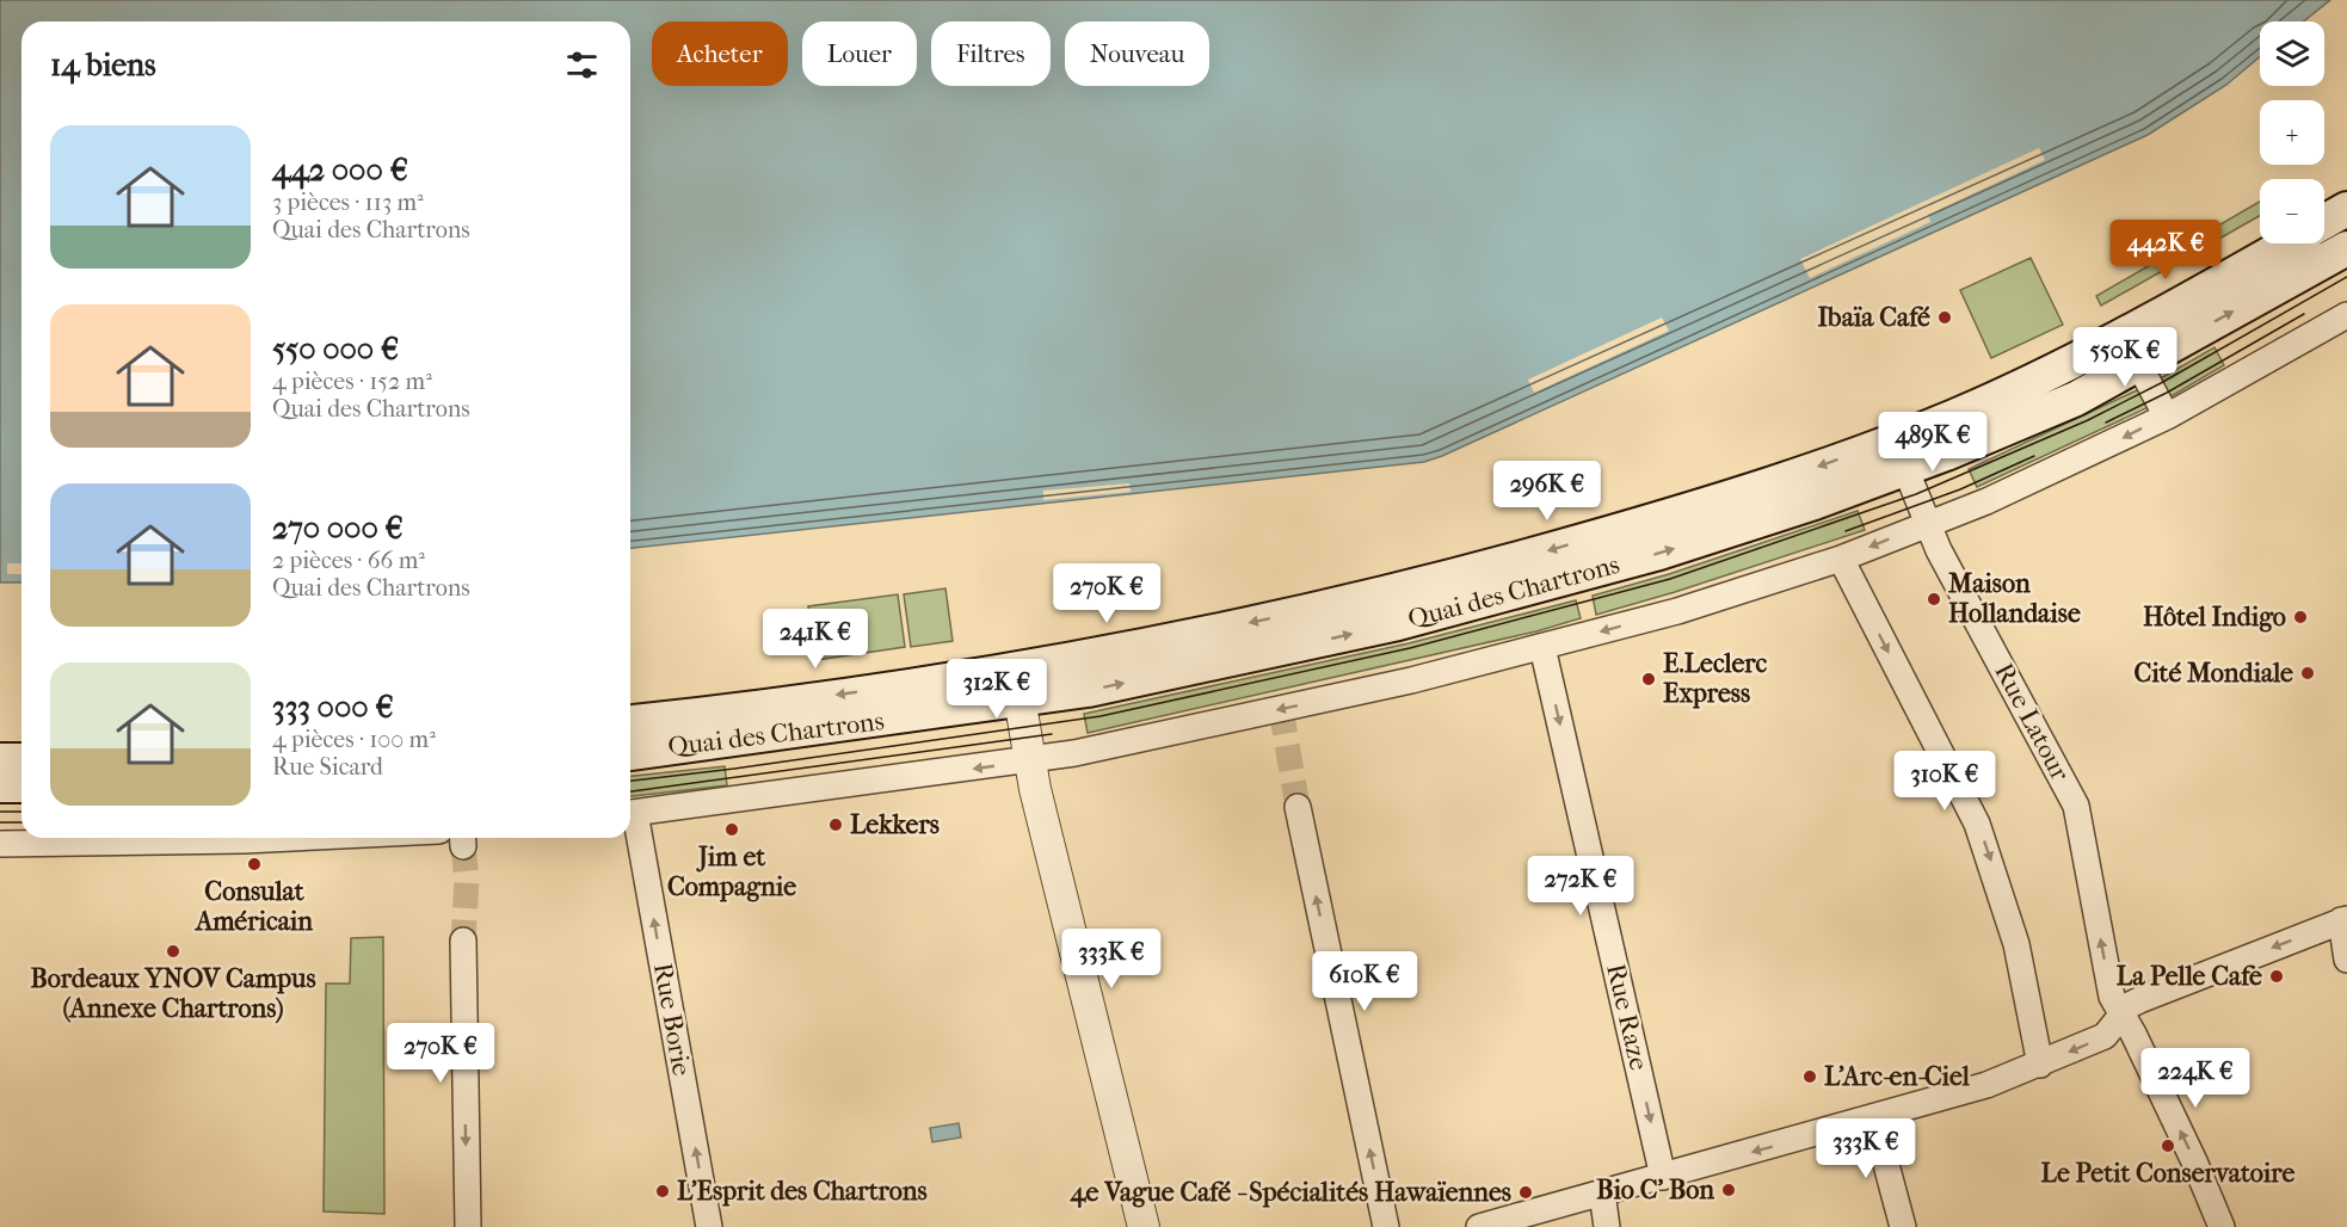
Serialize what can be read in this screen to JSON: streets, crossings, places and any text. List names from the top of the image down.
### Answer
{
  "streets": {
    "main road": ["Quai des Chartrons"],
    "street": ["Rue Latour", "Rue Raze", "Rue Borie"]
  },
  "crossings": [
    ["Quai des Chartrons", "Rue Latour"]
  ],
  "one_way": ["Rue Raze"],
  "places": [
    "Ibaïa Café",
    "Maison Hollandaise",
    "Hôtel Indigo",
    "Cité Mondiale",
    "E.Leclerc Express",
    "Lekkers",
    "Jim et Compagnie",
    "Consulat Américain",
    "Bordeaux YNOV Campus (Annexe Chartrons)",
    "La Pelle Cafe",
    "L'Arc-en-Ciel",
    "Le Petit Conservatoire",
    "Bio C' Bon",
    "L'Esprit des Chartrons",
    "4e Vague Café - Spécialités Hawaïennes"
  ],
  "page": {
    "map_buttons": ["+", "−"],
    "chip": [
      "Acheter",
      "Louer",
      "Filtres",
      "Nouveau"
    ],
    "heading": "14 biens",
    "list": [
      {
        "name": "442 000 €",
        "note": "3 pièces · 113 m² · Quai des Chartrons"
      },
      {
        "name": "550 000 €",
        "note": "4 pièces · 152 m² · Quai des Chartrons"
      },
      {
        "name": "270 000 €",
        "note": "2 pièces · 66 m² · Quai des Chartrons"
      },
      {
        "name": "333 000 €",
        "note": "4 pièces · 100 m² · Rue Sicard"
      }
    ],
    "price": [
      "442K €",
      "550K €",
      "489K €",
      "296K €",
      "270K €",
      "241K €",
      "312K €",
      "310K €",
      "272K €",
      "333K €",
      "610K €",
      "270K €",
      "224K €",
      "333K €"
    ]
  }
}
